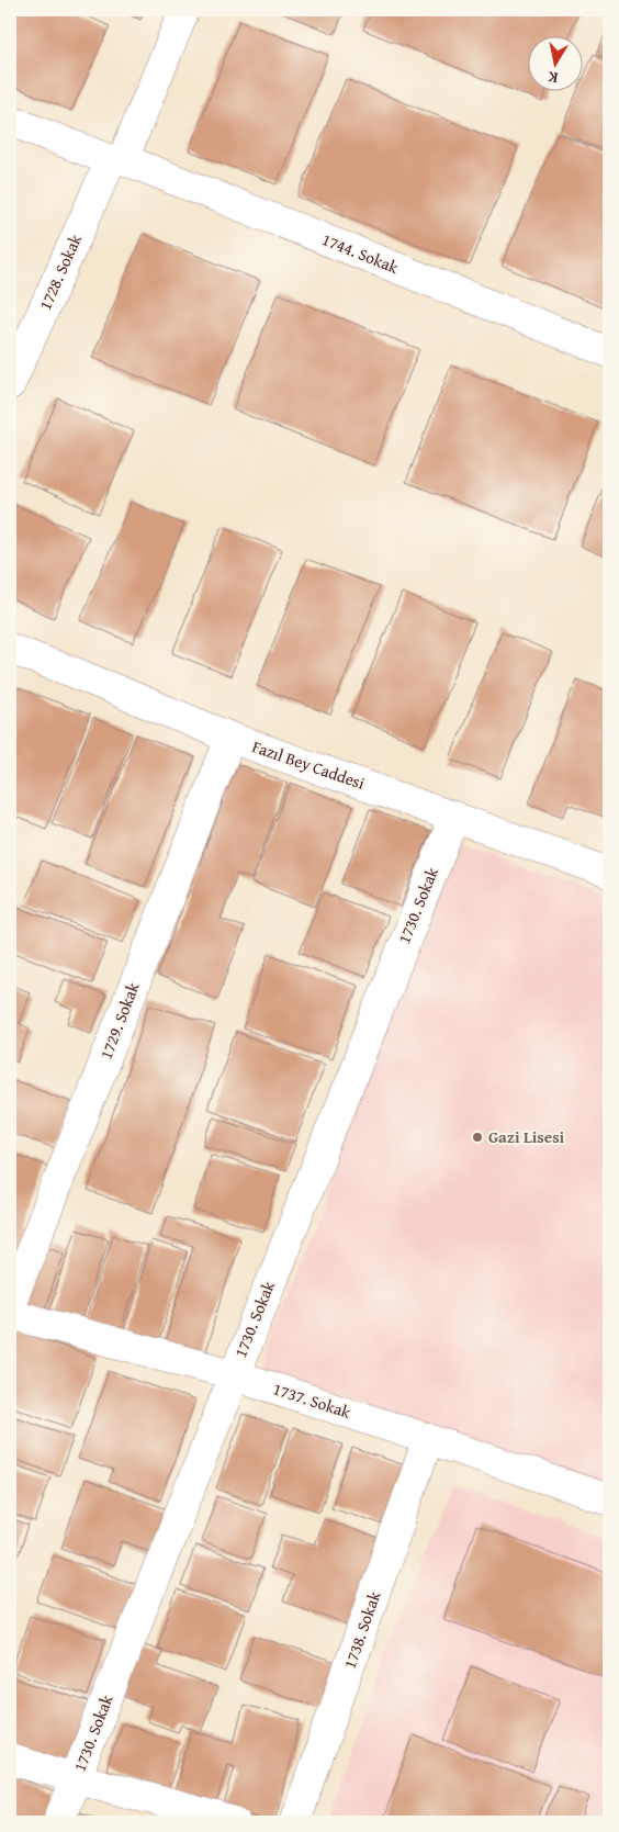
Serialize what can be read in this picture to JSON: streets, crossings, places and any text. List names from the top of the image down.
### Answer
{
  "streets": {
    "street": [
      "1744. Sokak",
      "1728. Sokak",
      "Fazıl Bey Caddesi",
      "1730. Sokak",
      "1729. Sokak",
      "1737. Sokak",
      "1738. Sokak"
    ]
  },
  "crossings": [
    ["1744. Sokak", "1728. Sokak"],
    ["Fazıl Bey Caddesi", "1730. Sokak"],
    ["Fazıl Bey Caddesi", "1729. Sokak"],
    ["1730. Sokak", "1737. Sokak"],
    ["1737. Sokak", "1738. Sokak"]
  ],
  "places": ["Gazi Lisesi"],
  "north": "bottom"
}
